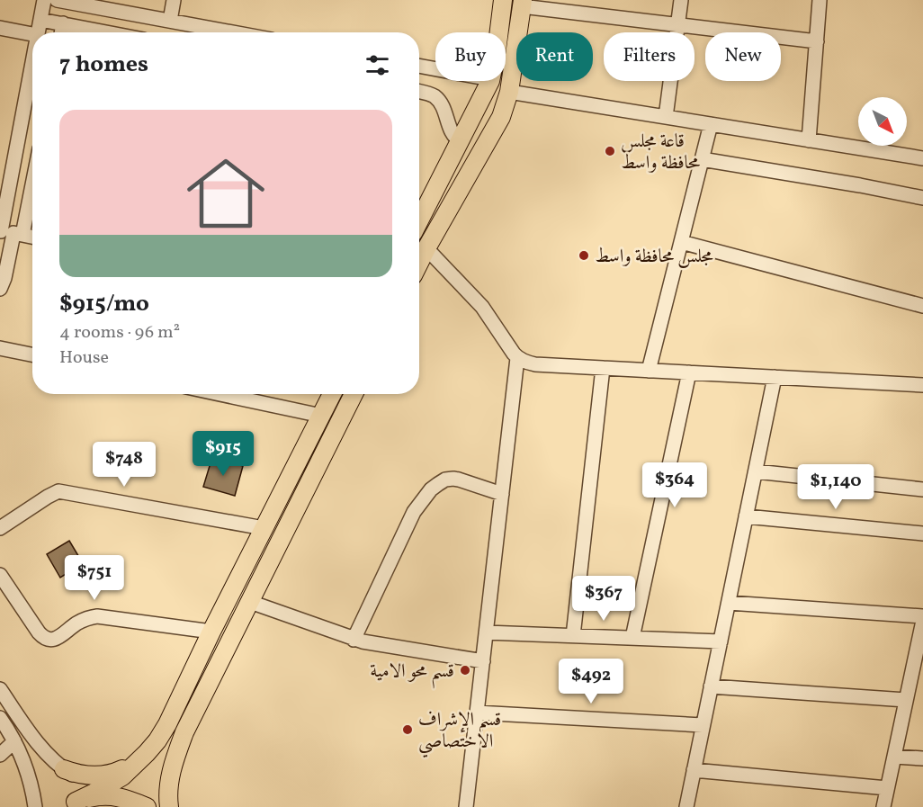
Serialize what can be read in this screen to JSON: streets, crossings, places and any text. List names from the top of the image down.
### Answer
{
  "places": [
    "قاعة مجلس محافظة واسط",
    "مجلس محافظة واسط",
    "قسم محو الامية",
    "قسم الإشراف الاختصاصي"
  ],
  "north": "bottom right",
  "page": {
    "chip": [
      "Buy",
      "Rent",
      "Filters",
      "New"
    ],
    "heading": "7 homes",
    "list": [
      {
        "name": "$915/mo",
        "note": "4 rooms · 96 m² · House"
      }
    ],
    "price": [
      "$915",
      "$748",
      "$364",
      "$1,140",
      "$751",
      "$367",
      "$492"
    ]
  }
}
